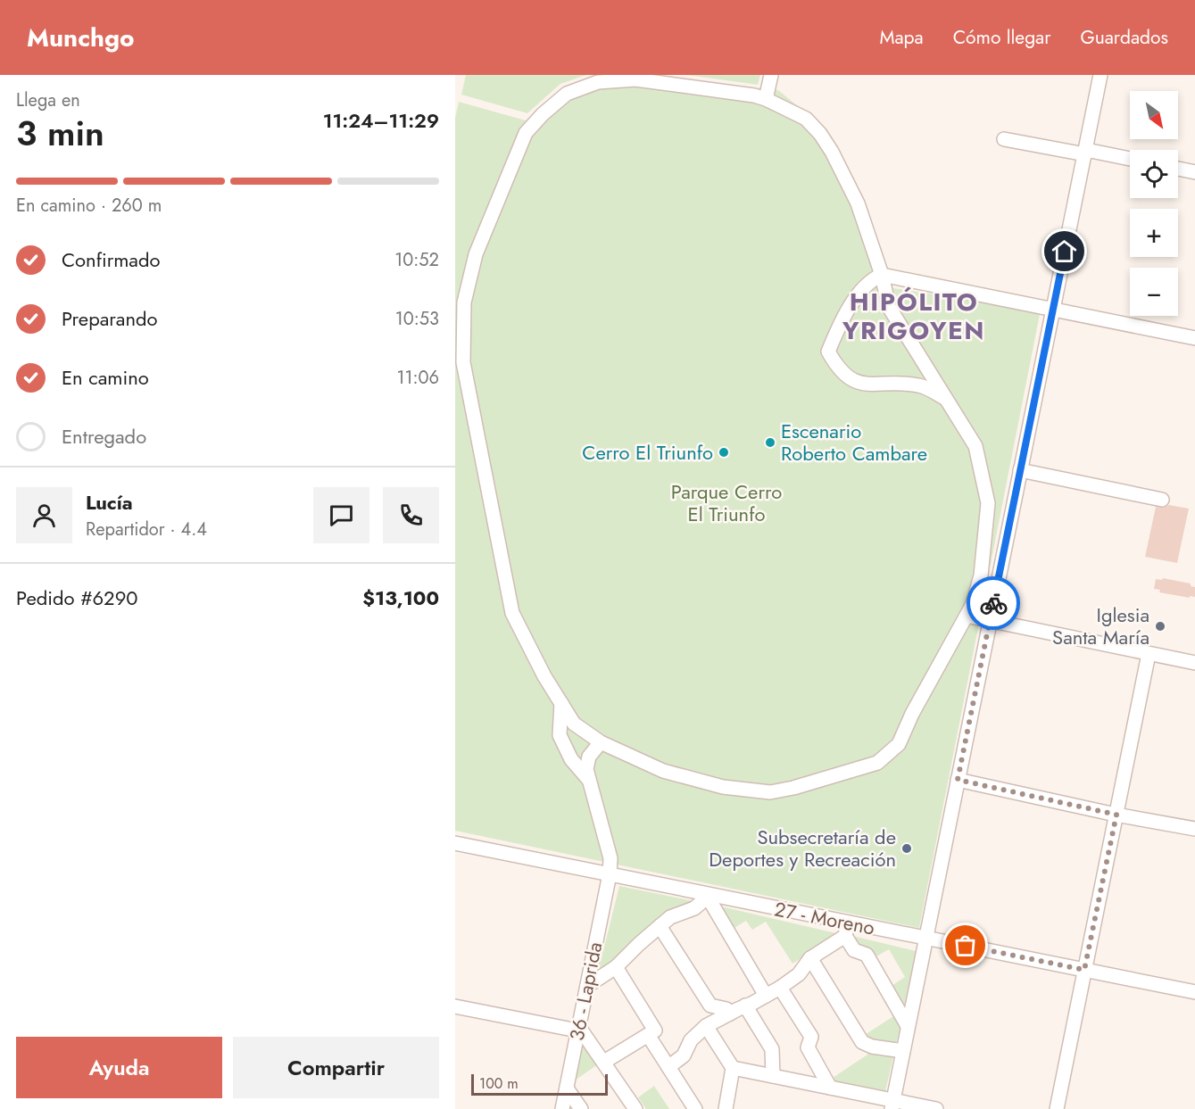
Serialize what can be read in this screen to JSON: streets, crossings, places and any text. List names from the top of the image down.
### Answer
{
  "streets": {
    "street": ["27 - Moreno", "36 - Laprida"]
  },
  "crossings": [
    ["27 - Moreno", "36 - Laprida"]
  ],
  "districts": ["HIPÓLITO YRIGOYEN"],
  "parks": ["Parque Cerro El Triunfo"],
  "places": [
    "Escenario Roberto Cambare",
    "Cerro El Triunfo",
    "Iglesia Santa María",
    "Subsecretaría de Deportes y Recreación"
  ],
  "scale_bar": "100 m",
  "north": "bottom right",
  "page": {
    "header": "Munchgo",
    "nav": ["Mapa", "Cómo llegar", "Guardados"],
    "heading": ["3 min", "Llega en", "11:24–11:29"],
    "panel": [
      "Lucía",
      "Repartidor · 4.4",
      "Pedido #6290",
      "$13,100"
    ],
    "map_buttons": ["+", "−"],
    "bar": "En camino · 260 m",
    "list": [
      ["Confirmado", "10:52"],
      ["Preparando", "10:53"],
      ["En camino", "11:06"],
      "Entregado"
    ],
    "buttons": ["Ayuda", "Compartir"],
    "scale": "100 m"
  }
}
